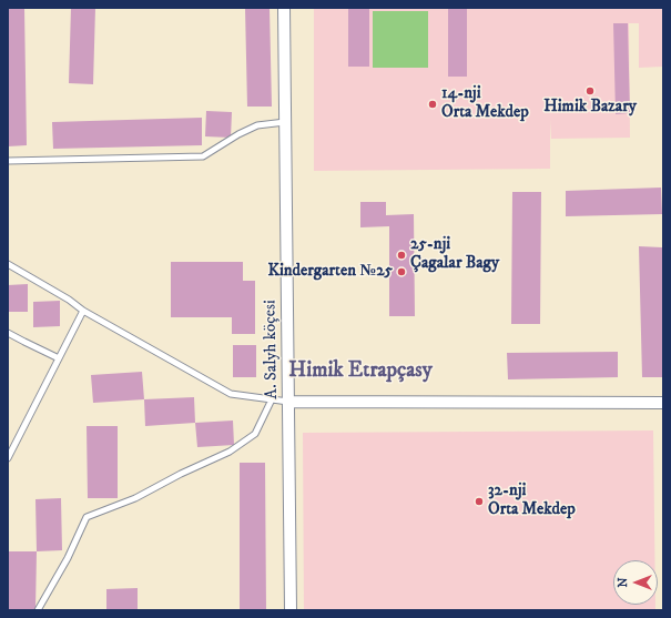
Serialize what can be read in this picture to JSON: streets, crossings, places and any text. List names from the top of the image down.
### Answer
{
  "streets": {
    "street": ["A. Salyh köçesi"]
  },
  "districts": ["Himik Etrapçasy"],
  "places": [
    "Himik Bazary",
    "14-nji Orta Mekdep",
    "25-nji Çagalar Bagy",
    "Kindergarten №25",
    "32-nji Orta Mekdep"
  ],
  "north": "left"
}
